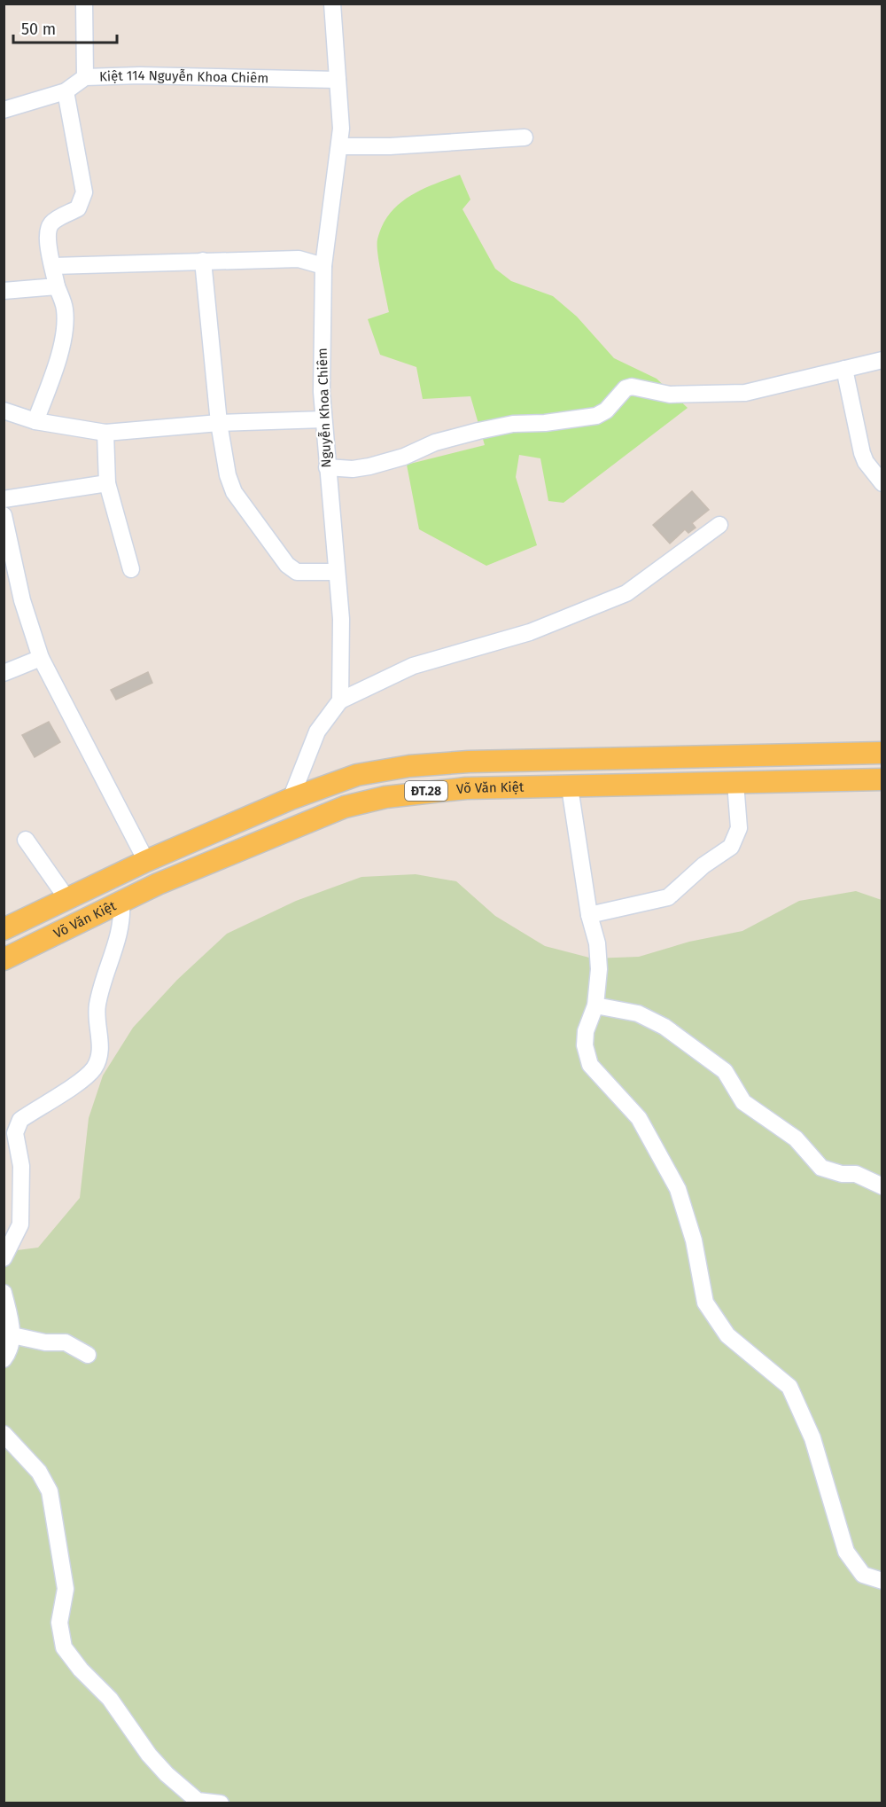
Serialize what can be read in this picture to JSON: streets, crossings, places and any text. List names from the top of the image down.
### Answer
{
  "streets": {
    "main road": ["Võ Văn Kiệt", "ĐT.28"],
    "street": ["Kiệt 114 Nguyễn Khoa Chiêm", "Nguyễn Khoa Chiêm"]
  },
  "crossings": [
    ["Kiệt 114 Nguyễn Khoa Chiêm", "Nguyễn Khoa Chiêm"]
  ],
  "scale_bar": "50 m"
}
